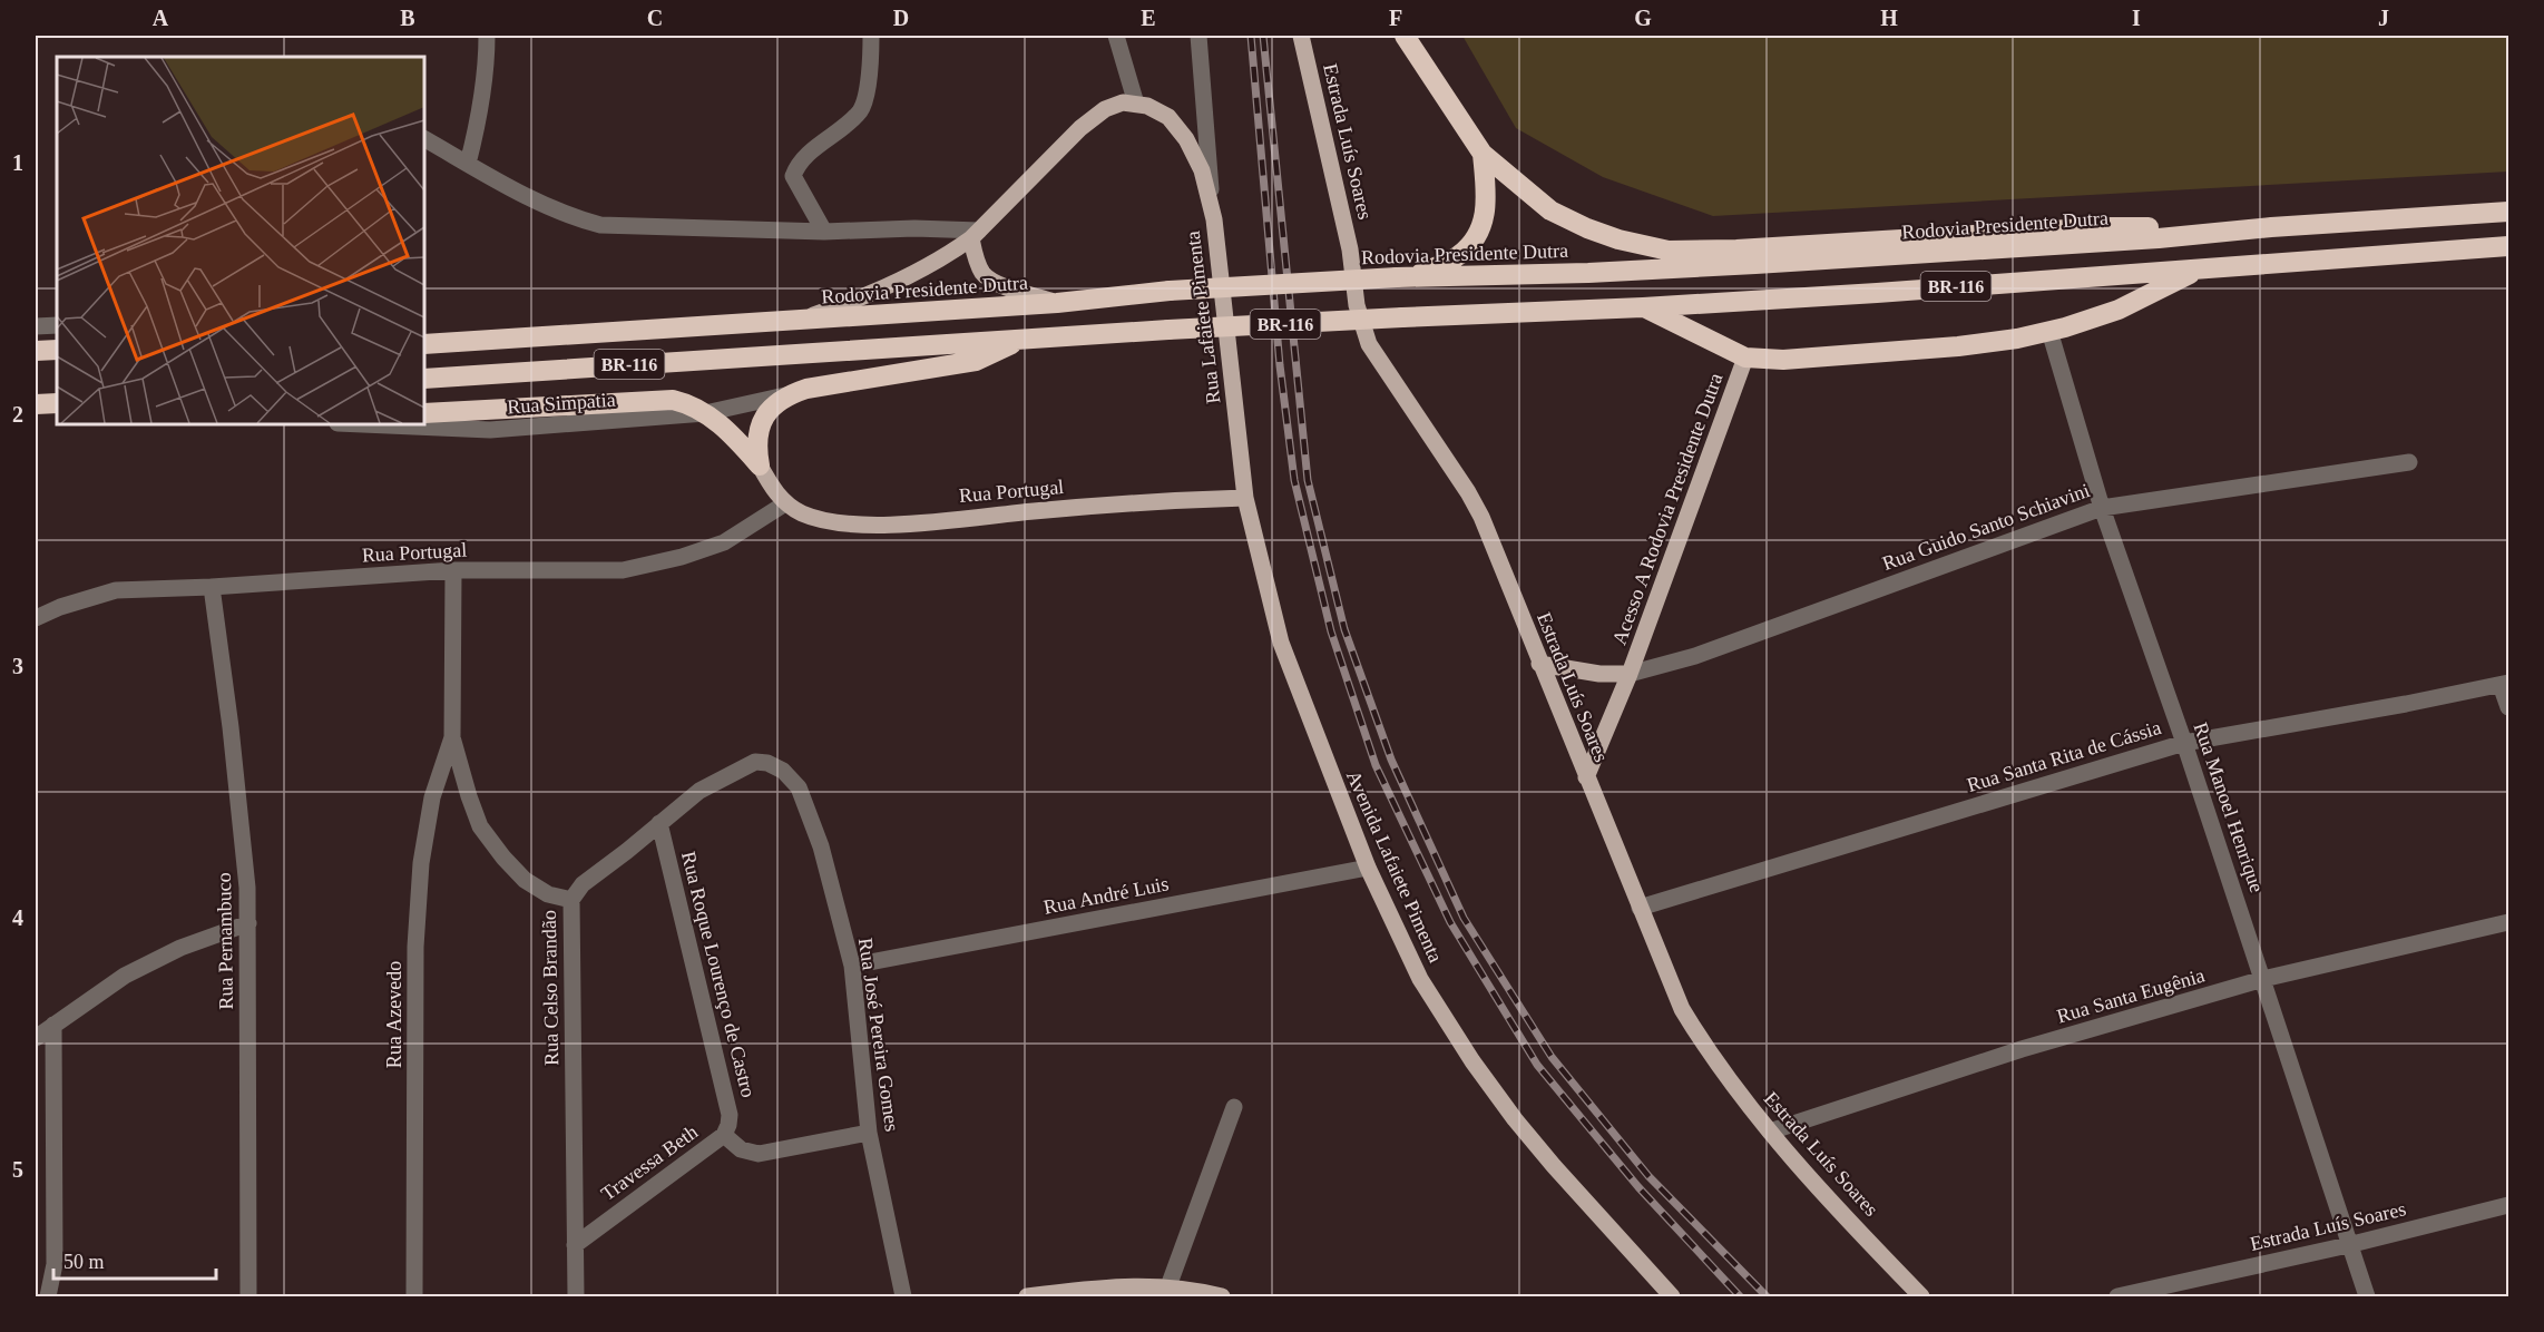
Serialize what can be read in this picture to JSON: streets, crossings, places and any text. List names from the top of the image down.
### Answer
{
  "streets": {
    "highway": ["Rodovia Presidente Dutra", "BR-116"],
    "main road": [
      "Estrada Luís Soares",
      "Rua Lafaiete Pimenta",
      "Rua Portugal",
      "Acesso A Rodovia Presidente Dutra",
      "Avenida Lafaiete Pimenta"
    ],
    "street": [
      "Rua Simpatia",
      "Rua Guido Santo Schiavini",
      "Rua Santa Rita de Cássia",
      "Rua Manoel Henrique",
      "Rua André Luis",
      "Rua Pernambuco",
      "Rua Roque Lourenço de Castro",
      "Rua Celso Brandão",
      "Rua Santa Eugênia",
      "Rua Azevedo",
      "Rua José Pereira Gomes",
      "Travessa Beth"
    ]
  },
  "crossings": [
    ["Estrada Luís Soares", "Acesso A Rodovia Presidente Dutra"],
    ["Estrada Luís Soares", "Rua Santa Rita de Cássia"],
    ["Estrada Luís Soares", "Rua Manoel Henrique"],
    ["Estrada Luís Soares", "Rua Santa Eugênia"],
    ["Rua Lafaiete Pimenta", "Rua Portugal"],
    ["Rua Lafaiete Pimenta", "Avenida Lafaiete Pimenta"],
    ["Rua Portugal", "Avenida Lafaiete Pimenta"],
    ["Rua Portugal", "Rua Pernambuco"],
    ["Rua Portugal", "Rua Celso Brandão"],
    ["Acesso A Rodovia Presidente Dutra", "Rua Guido Santo Schiavini"],
    ["Rua Guido Santo Schiavini", "Rua Manoel Henrique"],
    ["Rua Santa Rita de Cássia", "Rua Manoel Henrique"],
    ["Rua Manoel Henrique", "Rua Santa Eugênia"],
    ["Avenida Lafaiete Pimenta", "Rua André Luis"],
    ["Rua André Luis", "Rua José Pereira Gomes"],
    ["Rua Roque Lourenço de Castro", "Rua José Pereira Gomes"],
    ["Rua Roque Lourenço de Castro", "Travessa Beth"],
    ["Rua Celso Brandão", "Rua Azevedo"],
    ["Rua Celso Brandão", "Rua José Pereira Gomes"],
    ["Rua Celso Brandão", "Travessa Beth"],
    ["Rua José Pereira Gomes", "Travessa Beth"]
  ],
  "scale_bar": "50 m",
  "grid": {
    "columns": [
      "A",
      "B",
      "C",
      "D",
      "E",
      "F",
      "G",
      "H",
      "I",
      "J"
    ],
    "rows": [
      "1",
      "2",
      "3",
      "4",
      "5"
    ]
  }
}
